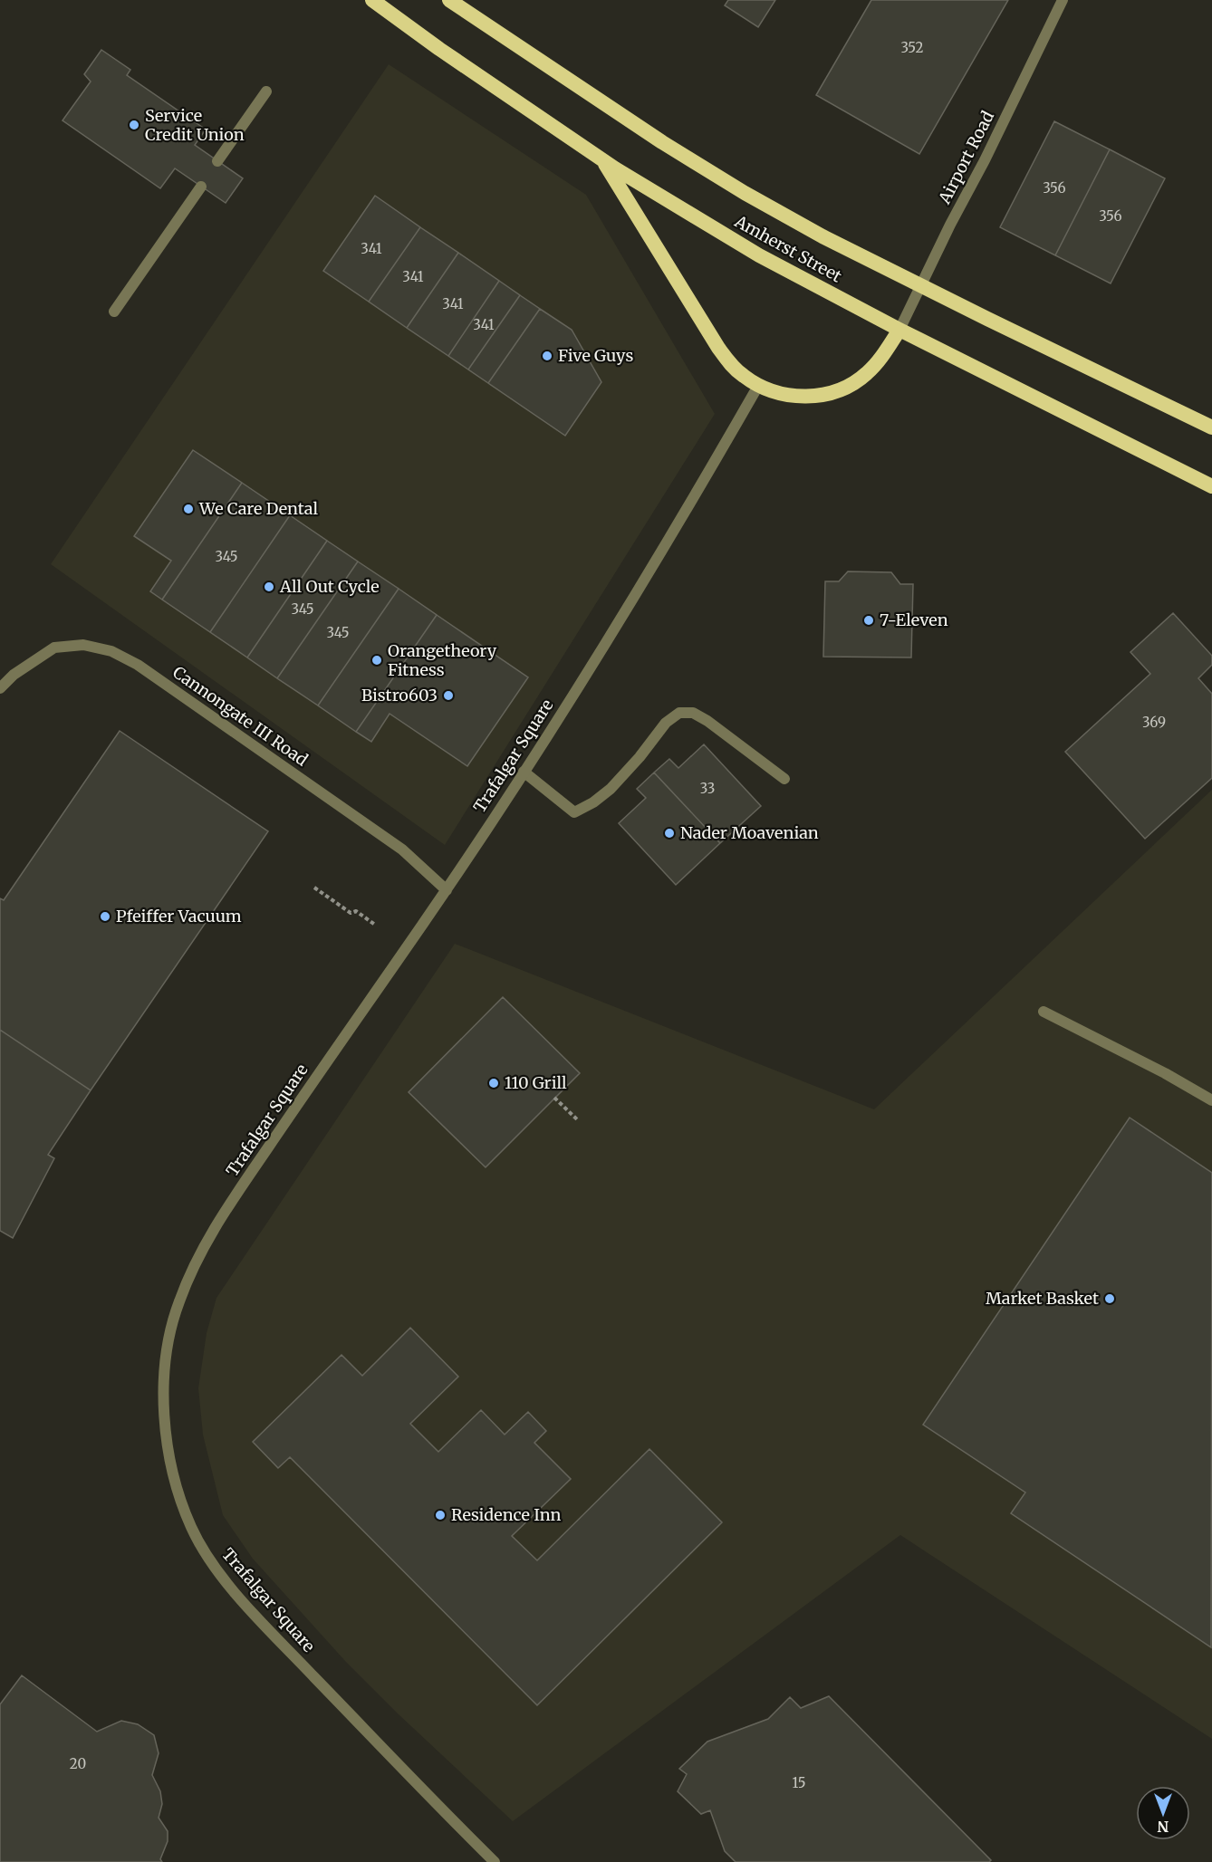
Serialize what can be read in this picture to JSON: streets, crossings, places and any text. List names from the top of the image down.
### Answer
{
  "streets": {
    "highway": ["Amherst Street"],
    "street": ["Airport Road", "Cannongate III Road", "Trafalgar Square"]
  },
  "crossings": [
    ["Airport Road", "Amherst Street"],
    ["Cannongate III Road", "Trafalgar Square"]
  ],
  "places": [
    "Service Credit Union",
    "Five Guys",
    "We Care Dental",
    "All Out Cycle",
    "7-Eleven",
    "Orangetheory Fitness",
    "Bistro603",
    "Nader Moavenian",
    "Pfeiffer Vacuum",
    "110 Grill",
    "Market Basket",
    "Residence Inn"
  ],
  "house_numbers": [
    "352",
    "356",
    "356",
    "341",
    "341",
    "341",
    "341",
    "345",
    "345",
    "345",
    "369",
    "33",
    "20",
    "15"
  ],
  "north": "bottom"
}
